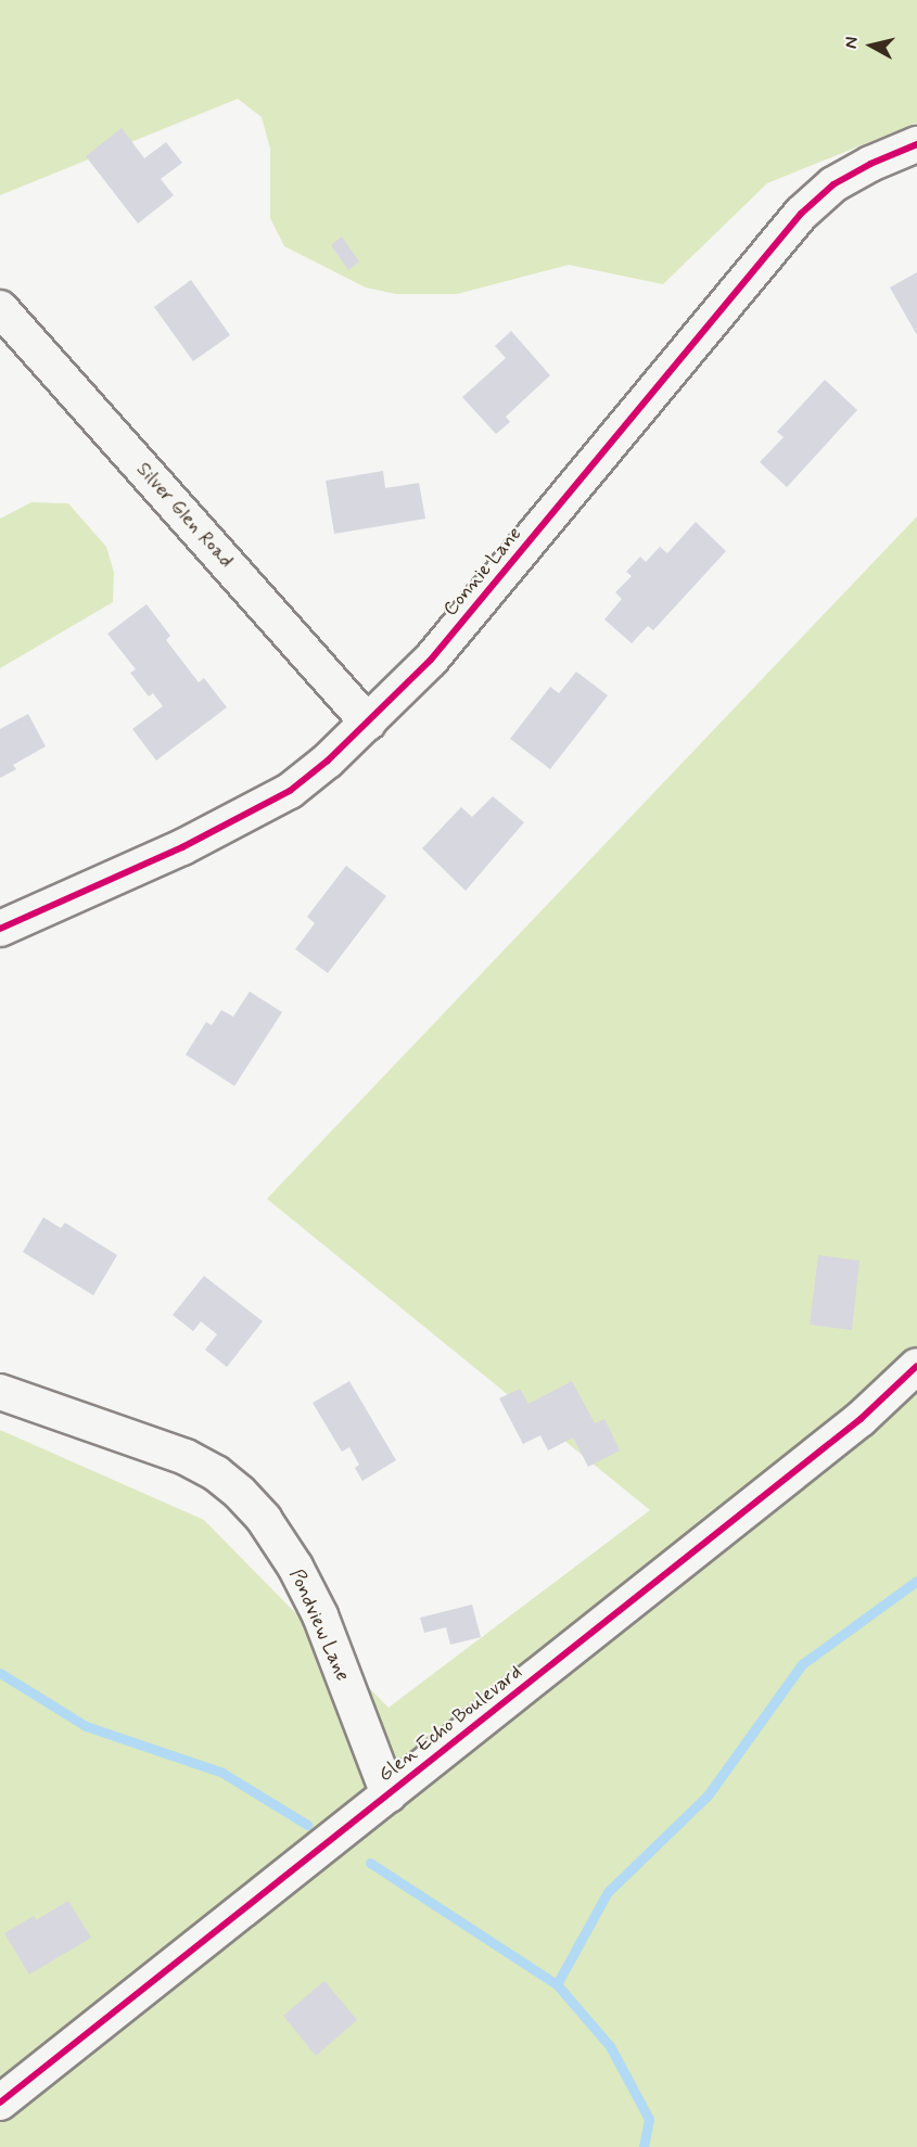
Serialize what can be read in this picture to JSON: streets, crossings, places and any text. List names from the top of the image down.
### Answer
{
  "streets": {
    "street": [
      "Silver Glen Road",
      "Connie Lane",
      "Pondview Lane",
      "Glen Echo Boulevard"
    ]
  },
  "crossings": [
    ["Silver Glen Road", "Connie Lane"],
    ["Pondview Lane", "Glen Echo Boulevard"]
  ],
  "north": "left"
}
